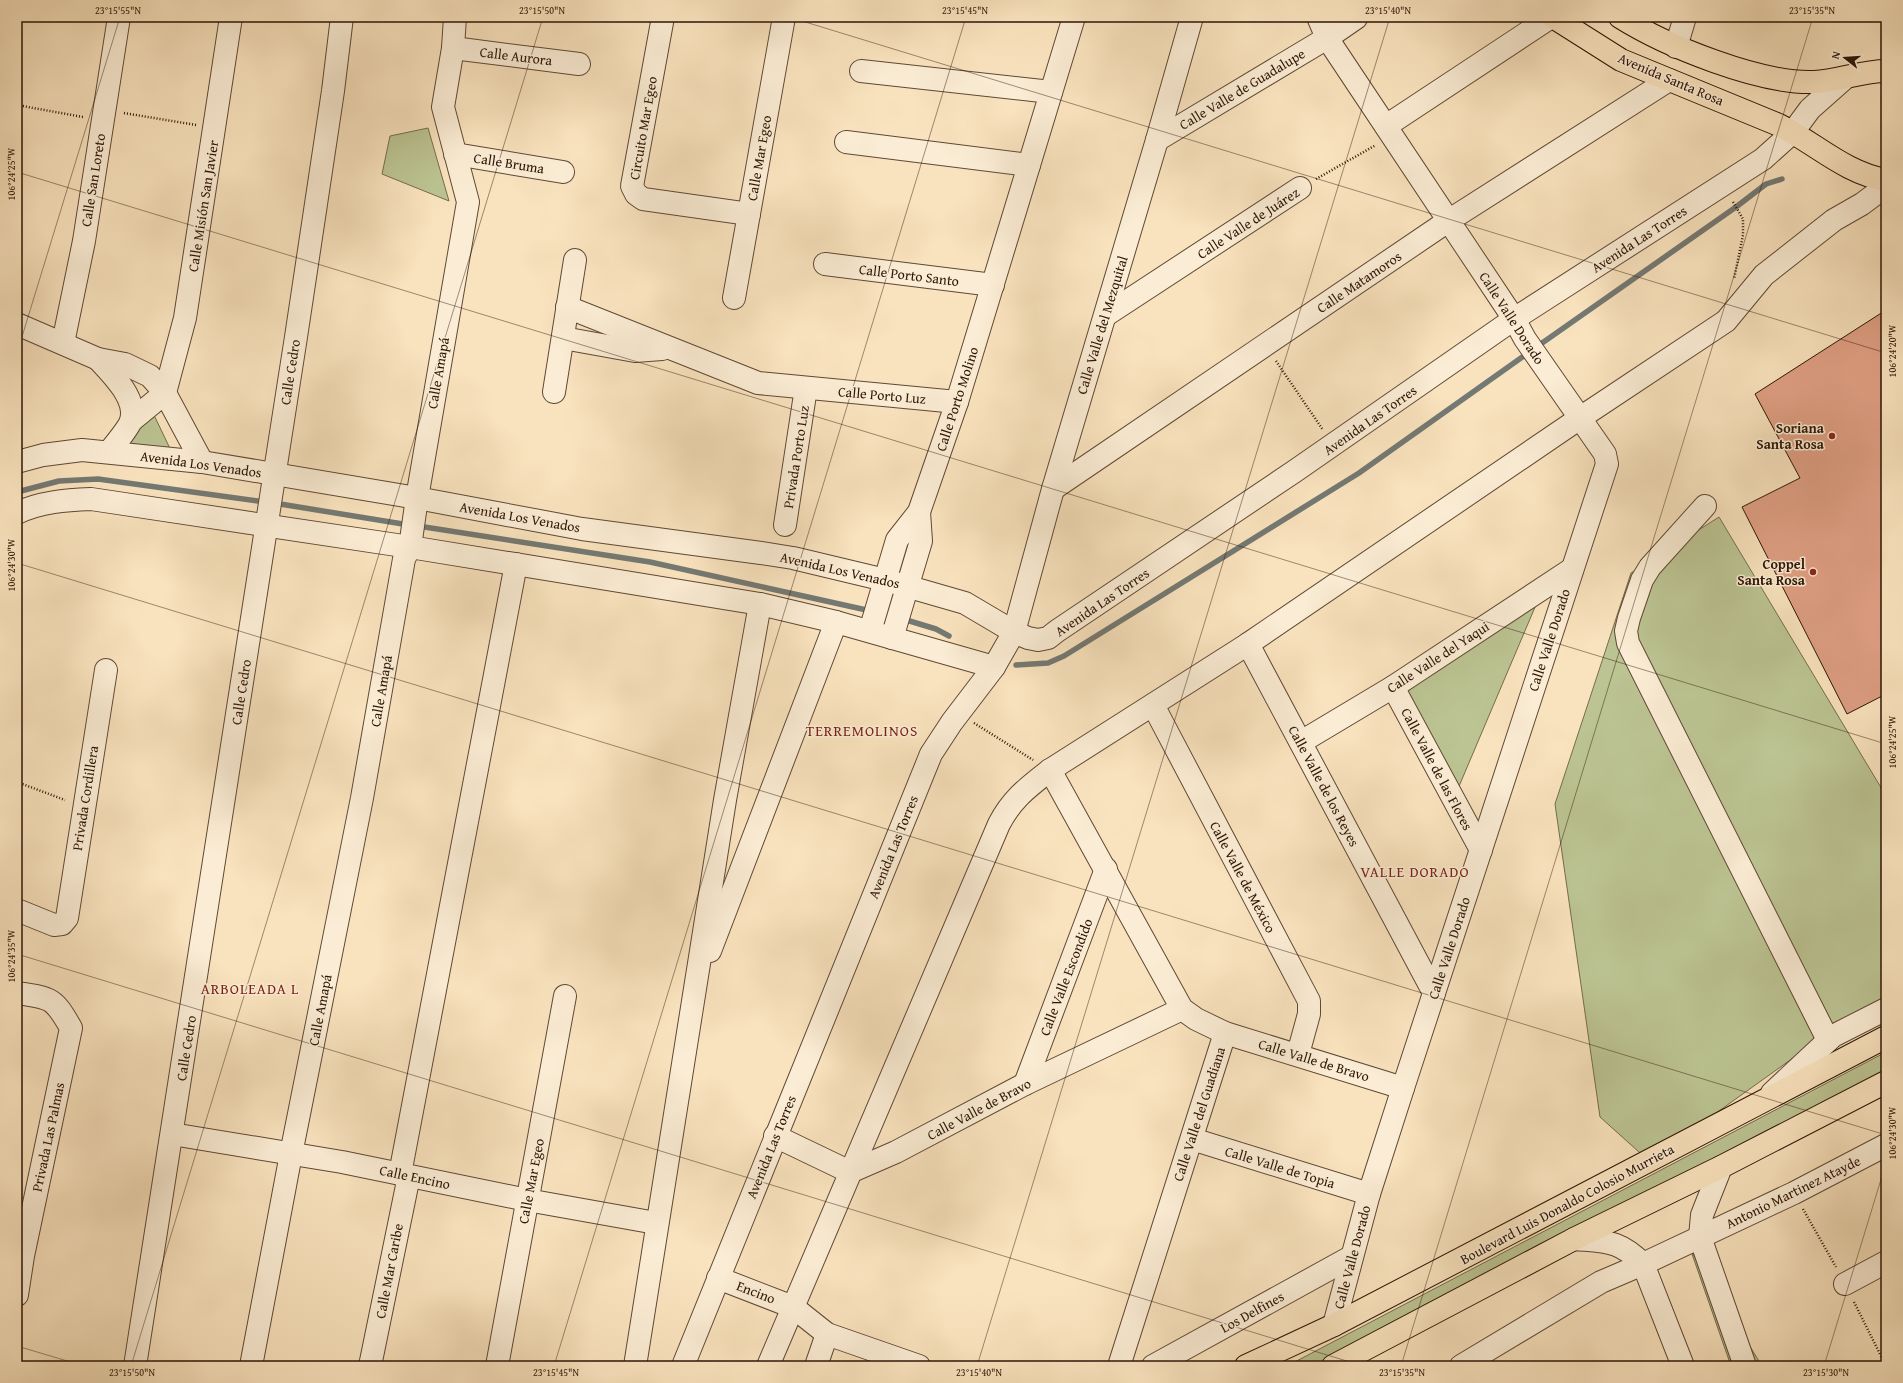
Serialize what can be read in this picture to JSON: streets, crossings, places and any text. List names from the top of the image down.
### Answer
{
  "streets": {
    "main road": ["Avenida Santa Rosa", "Boulevard Luis Donaldo Colosio Murrieta"],
    "street": [
      "Calle Aurora",
      "Calle Valle de Guadalupe",
      "Circuito Mar Egeo",
      "Calle Mar Egeo",
      "Calle Bruma",
      "Calle San Loreto",
      "Calle Misión San Javier",
      "Calle Valle de Juárez",
      "Avenida Las Torres",
      "Calle Porto Santo",
      "Calle Matamoros",
      "Calle Valle Dorado",
      "Calle Valle del Mezquital",
      "Calle Cedro",
      "Calle Amapá",
      "Calle Porto Luz",
      "Calle Porto Molino",
      "Privada Porto Luz",
      "Avenida Los Venados",
      "Calle Valle del Yaqui",
      "Calle Valle de las Flores",
      "Calle Valle de los Reyes",
      "Privada Cordillera",
      "Calle Valle de México",
      "Calle Valle Escondido",
      "Calle Valle de Bravo",
      "Calle Valle del Guadiana",
      "Privada Las Palmas",
      "Calle Valle de Topia",
      "Calle Encino",
      "Antonio Martinez Atayde",
      "Calle Mar Caribe",
      "Encino",
      "Los Delfines"
    ]
  },
  "crossings": [
    ["Calle Aurora", "Calle Amapá"],
    ["Avenida Santa Rosa", "Avenida Las Torres"],
    ["Avenida Santa Rosa", "Calle Matamoros"],
    ["Calle Valle de Guadalupe", "Calle Valle Dorado"],
    ["Calle Valle de Guadalupe", "Calle Valle del Mezquital"],
    ["Circuito Mar Egeo", "Calle Mar Egeo"],
    ["Calle Mar Egeo", "Calle Encino"],
    ["Calle Bruma", "Calle Amapá"],
    ["Calle Valle de Juárez", "Calle Valle Dorado"],
    ["Calle Valle de Juárez", "Calle Valle del Mezquital"],
    ["Avenida Las Torres", "Calle Valle Dorado"],
    ["Avenida Las Torres", "Calle Valle del Mezquital"],
    ["Avenida Las Torres", "Avenida Los Venados"],
    ["Avenida Las Torres", "Encino"],
    ["Calle Porto Santo", "Calle Porto Molino"],
    ["Calle Matamoros", "Calle Valle Dorado"],
    ["Calle Matamoros", "Calle Valle del Mezquital"],
    ["Calle Valle Dorado", "Calle Valle del Yaqui"],
    ["Calle Valle Dorado", "Calle Valle de las Flores"],
    ["Calle Valle Dorado", "Calle Valle de los Reyes"],
    ["Calle Valle Dorado", "Calle Valle de Bravo"],
    ["Calle Valle Dorado", "Calle Valle de Topia"],
    ["Calle Valle Dorado", "Boulevard Luis Donaldo Colosio Murrieta"],
    ["Calle Valle Dorado", "Los Delfines"],
    ["Calle Valle del Mezquital", "Avenida Los Venados"],
    ["Calle Cedro", "Avenida Los Venados"],
    ["Calle Cedro", "Calle Encino"],
    ["Calle Amapá", "Avenida Los Venados"],
    ["Calle Amapá", "Calle Encino"],
    ["Calle Porto Luz", "Calle Porto Molino"],
    ["Calle Porto Luz", "Privada Porto Luz"],
    ["Calle Porto Molino", "Avenida Los Venados"],
    ["Avenida Los Venados", "Calle Mar Caribe"],
    ["Calle Valle del Yaqui", "Calle Valle de las Flores"],
    ["Calle Valle del Yaqui", "Calle Valle de los Reyes"],
    ["Calle Valle de México", "Calle Valle de Bravo"],
    ["Calle Valle Escondido", "Calle Valle de Bravo"],
    ["Calle Valle Escondido", "Calle Valle del Guadiana"],
    ["Calle Valle de Bravo", "Calle Valle del Guadiana"],
    ["Calle Valle del Guadiana", "Calle Valle de Topia"],
    ["Calle Encino", "Calle Mar Caribe"]
  ],
  "districts": ["TERREMOLINOS", "VALLE DORADO", "ARBOLEADA L"],
  "places": ["Soriana Santa Rosa", "Coppel Santa Rosa"],
  "north": "left",
  "coordinates": [
    "23°15'55\"N",
    "23°15'50\"N",
    "23°15'45\"N",
    "23°15'40\"N",
    "23°15'35\"N",
    "106°24'25\"W",
    "106°24'20\"W",
    "106°24'30\"W",
    "106°24'35\"W",
    "23°15'30\"N"
  ]
}
